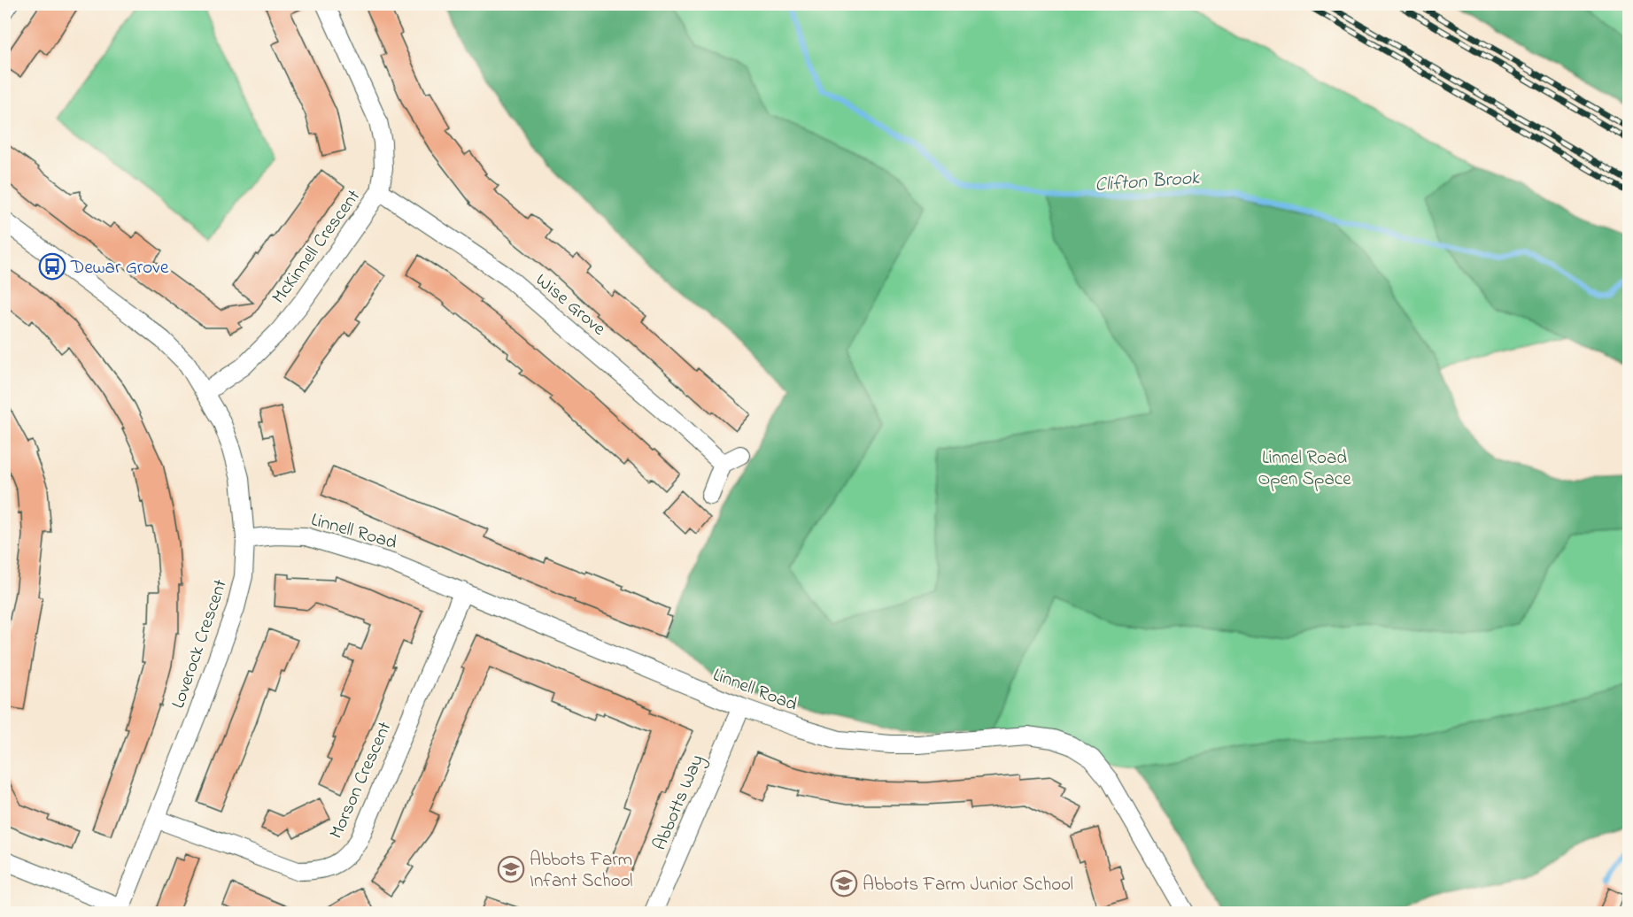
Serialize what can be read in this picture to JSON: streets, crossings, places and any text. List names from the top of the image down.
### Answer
{
  "streets": {
    "street": [
      "McKinnell Crescent",
      "Wise Grove",
      "Linnell Road",
      "Loverock Crescent",
      "Morson Crescent",
      "Abbotts Way"
    ]
  },
  "crossings": [
    ["McKinnell Crescent", "Wise Grove"],
    ["McKinnell Crescent", "Loverock Crescent"],
    ["Linnell Road", "Loverock Crescent"],
    ["Linnell Road", "Morson Crescent"],
    ["Linnell Road", "Abbotts Way"],
    ["Loverock Crescent", "Morson Crescent"]
  ],
  "water": ["Clifton Brook"],
  "parks": ["Linnel Road Open Space"],
  "places": {
    "bus stop": ["Dewar Grove"],
    "school or university": ["Abbots Farm Infant School", "Abbots Farm Junior School"]
  }
}
